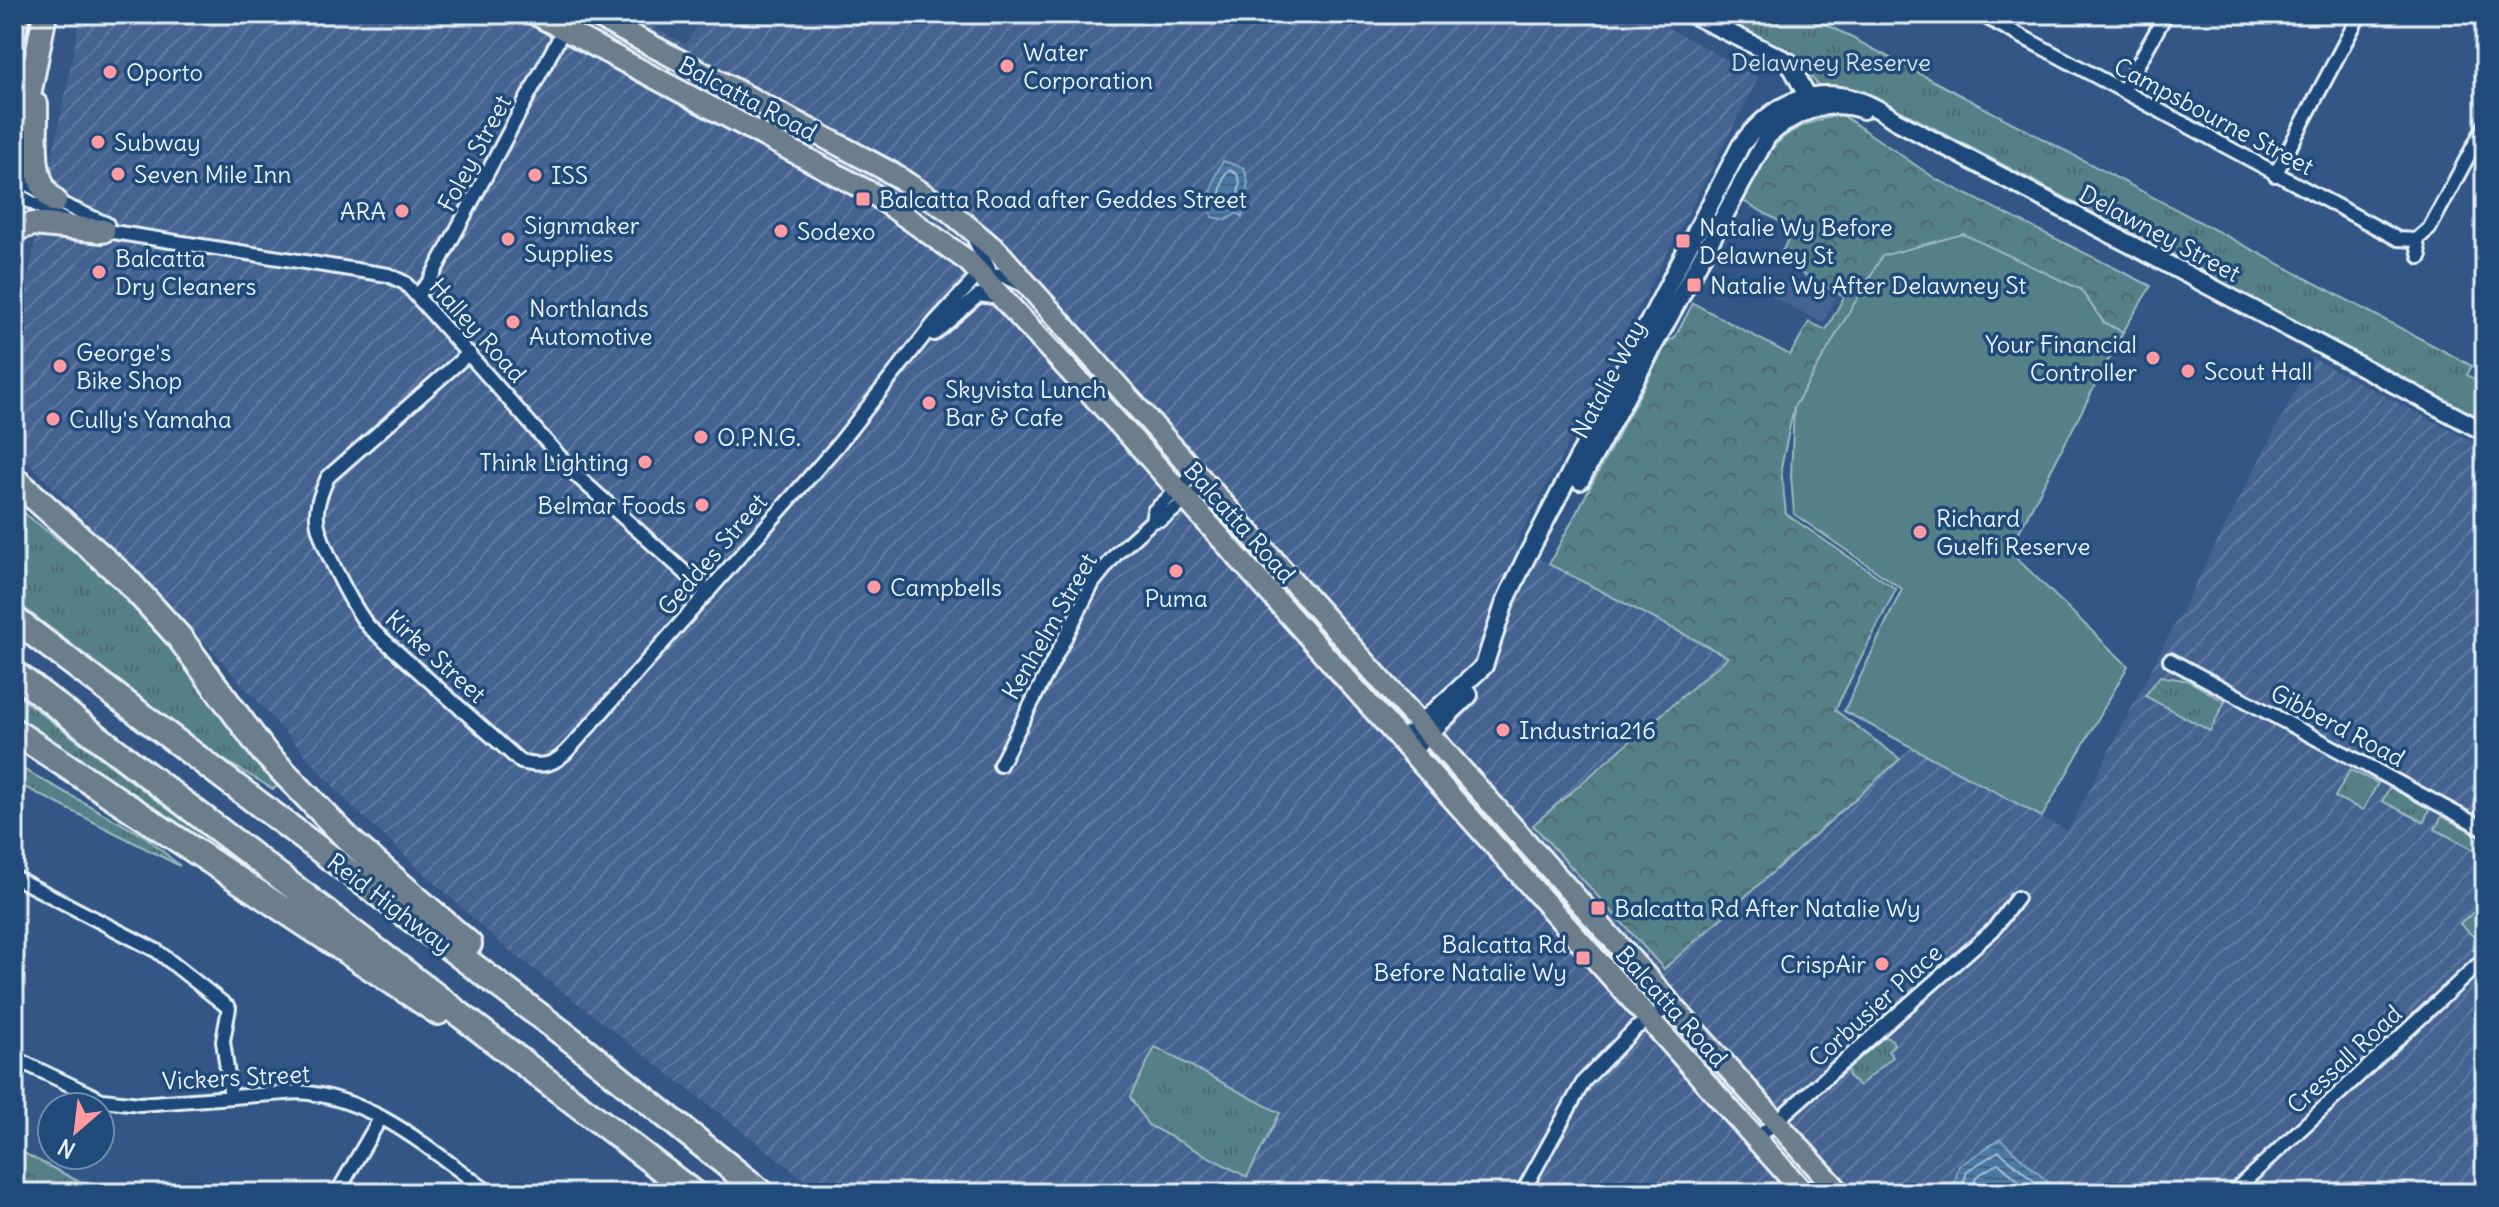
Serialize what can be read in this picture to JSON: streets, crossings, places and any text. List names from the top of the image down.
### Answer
{
  "streets": {
    "highway": ["Reid Highway"],
    "main road": ["Balcatta Road"],
    "street": [
      "Campsbourne Street",
      "Foley Street",
      "Delawney Street",
      "Halley Road",
      "Natalie Way",
      "Geddes Street",
      "Kenhelm Street",
      "Kirke Street",
      "Gibberd Road",
      "Corbusier Place",
      "Cressall Road",
      "Vickers Street"
    ]
  },
  "crossings": [
    ["Balcatta Road", "Foley Street"],
    ["Balcatta Road", "Natalie Way"],
    ["Balcatta Road", "Geddes Street"],
    ["Balcatta Road", "Kenhelm Street"],
    ["Balcatta Road", "Corbusier Place"],
    ["Foley Street", "Halley Road"],
    ["Delawney Street", "Natalie Way"],
    ["Halley Road", "Geddes Street"],
    ["Halley Road", "Kirke Street"],
    ["Geddes Street", "Kirke Street"]
  ],
  "parks": ["Delawney Reserve"],
  "places": {
    "other": [
      "Water Corporation",
      "Oporto",
      "Subway",
      "Seven Mile Inn",
      "ISS",
      "ARA",
      "Sodexo",
      "Signmaker Supplies",
      "Balcatta Dry Cleaners",
      "Northlands Automotive",
      "Your Financial Controller",
      "George's Bike Shop",
      "Scout Hall",
      "Skyvista Lunch Bar & Cafe",
      "Cully's Yamaha",
      "O.P.N.G.",
      "Think Lighting",
      "Belmar Foods",
      "Richard Guelfi Reserve",
      "Puma",
      "Campbells",
      "Industria216",
      "CrispAir"
    ],
    "transit": [
      "Balcatta Road after Geddes Street",
      "Natalie Wy Before Delawney St",
      "Natalie Wy After Delawney St",
      "Balcatta Rd After Natalie Wy",
      "Balcatta Rd Before Natalie Wy"
    ]
  },
  "north": "bottom left"
}
